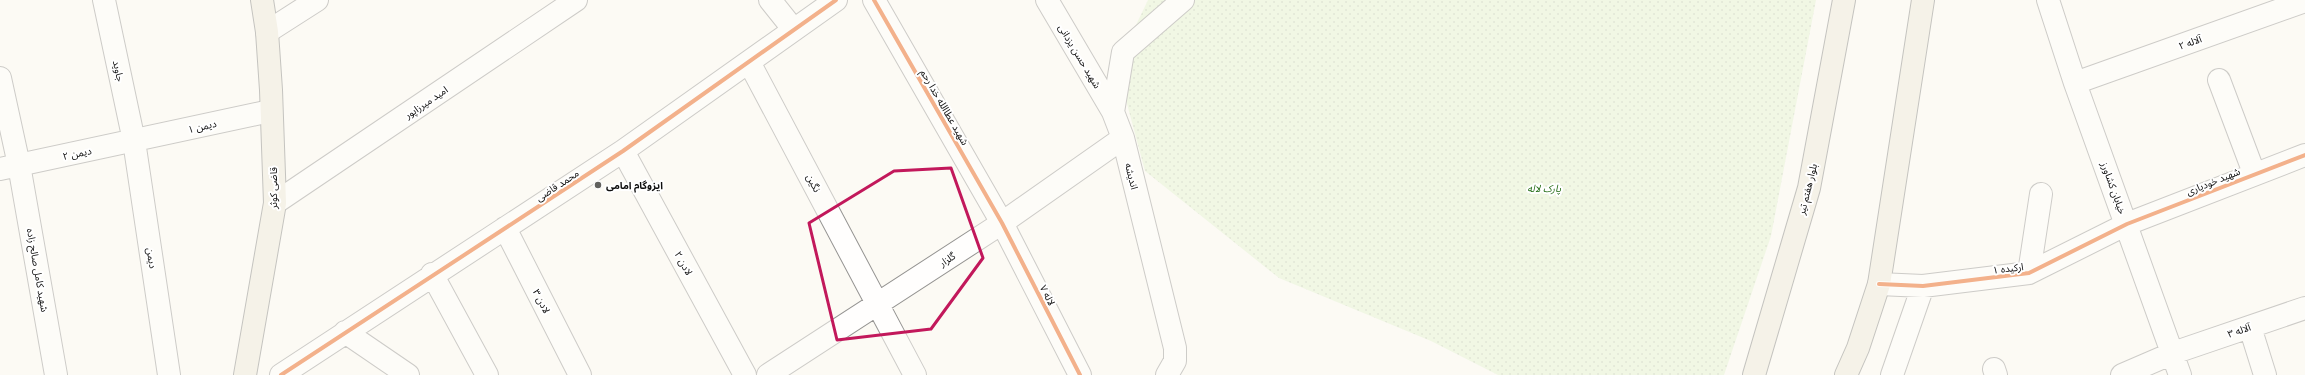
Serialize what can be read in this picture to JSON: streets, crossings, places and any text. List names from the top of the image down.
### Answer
{
  "streets": {
    "main road": ["قاضی کوثر", "بلوار هفتم تیر"],
    "street": [
      "آلاله ۲",
      "شهید حسن یزدانی",
      "جاوید",
      "امید میرزاپور",
      "شهید عطاالله خدا رحم",
      "دیمن ۱",
      "دیمن ۲",
      "اندیشه",
      "شهید خودیاری",
      "نگین",
      "محمد قاضی",
      "خیابان کشاورز",
      "دیمن",
      "گلزار",
      "لادن ۲",
      "ارکیده ۱",
      "شهید کامل صالح زاده",
      "لاله ۷",
      "لادن ۳",
      "آلاله ۳"
    ]
  },
  "crossings": [
    ["آلاله ۲", "خیابان کشاورز"],
    ["شهید حسن یزدانی", "اندیشه"],
    ["جاوید", "دیمن ۱"],
    ["جاوید", "دیمن ۲"],
    ["جاوید", "دیمن"],
    ["امید میرزاپور", "قاضی کوثر"],
    ["شهید عطاالله خدا رحم", "گلزار"],
    ["شهید عطاالله خدا رحم", "لاله ۷"],
    ["دیمن ۱", "دیمن ۲"],
    ["دیمن ۱", "قاضی کوثر"],
    ["دیمن ۱", "دیمن"],
    ["دیمن ۲", "دیمن"],
    ["دیمن ۲", "شهید کامل صالح زاده"],
    ["اندیشه", "گلزار"],
    ["شهید خودیاری", "خیابان کشاورز"],
    ["شهید خودیاری", "ارکیده ۱"],
    ["نگین", "محمد قاضی"],
    ["نگین", "گلزار"],
    ["محمد قاضی", "لادن ۲"],
    ["محمد قاضی", "لادن ۳"],
    ["خیابان کشاورز", "ارکیده ۱"],
    ["خیابان کشاورز", "آلاله ۳"],
    ["گلزار", "لاله ۷"]
  ],
  "parks": ["پارک لاله"],
  "places": ["ایزوگام امامی"]
}
